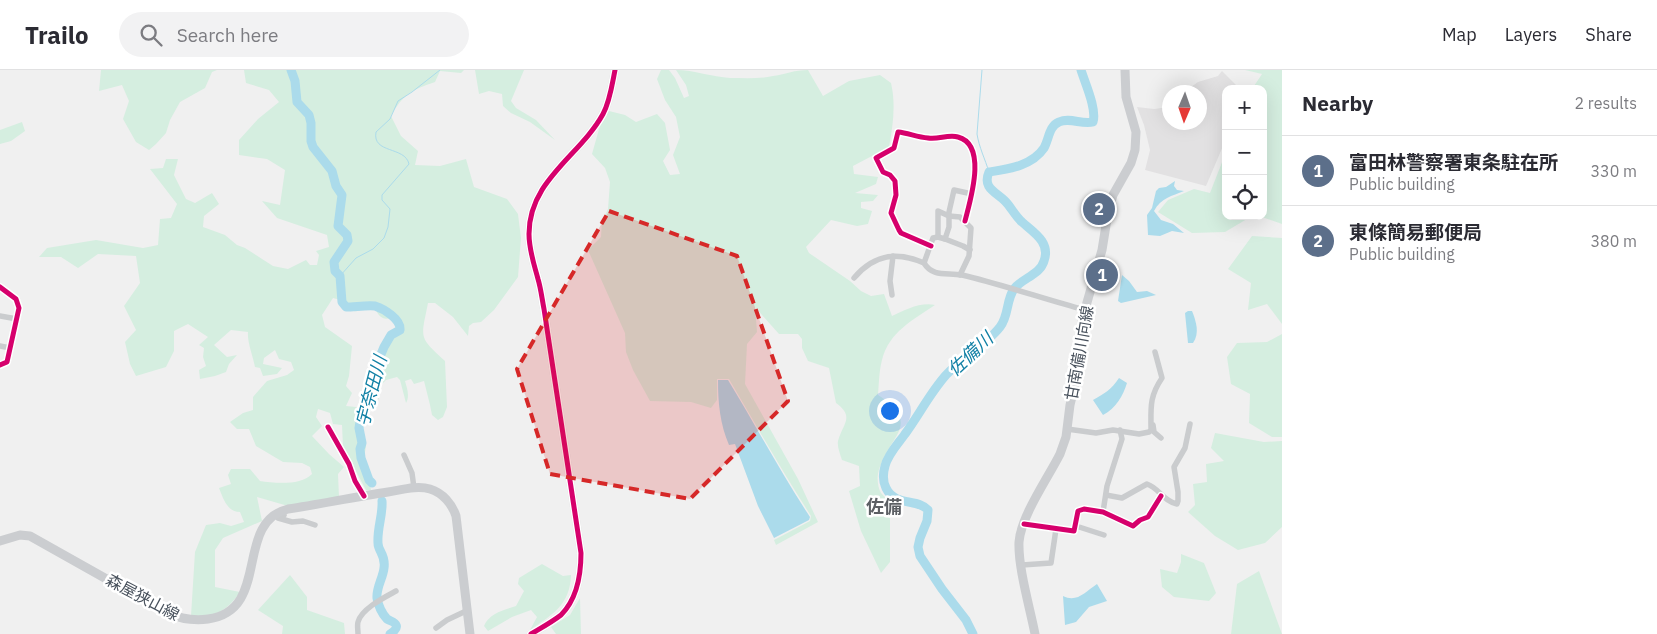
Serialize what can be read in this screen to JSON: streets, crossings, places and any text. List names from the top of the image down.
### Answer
{
  "streets": {
    "main road": ["甘南備川向線", "森屋狭山線"]
  },
  "districts": ["佐備"],
  "water": ["佐備川", "宇奈田川"],
  "north": "bottom",
  "page": {
    "header": "Trailo",
    "search": "Search here",
    "nav": ["Map", "Layers", "Share"],
    "heading": ["Nearby", "2 results"],
    "map_buttons": ["+", "−"],
    "list": [
      {
        "mark": "1",
        "name": "富田林警察署東条駐在所",
        "note": "Public building",
        "value": "330 m"
      },
      {
        "mark": "2",
        "name": "東條簡易郵便局",
        "note": "Public building",
        "value": "380 m"
      }
    ],
    "pins": ["2", "1"]
  }
}
